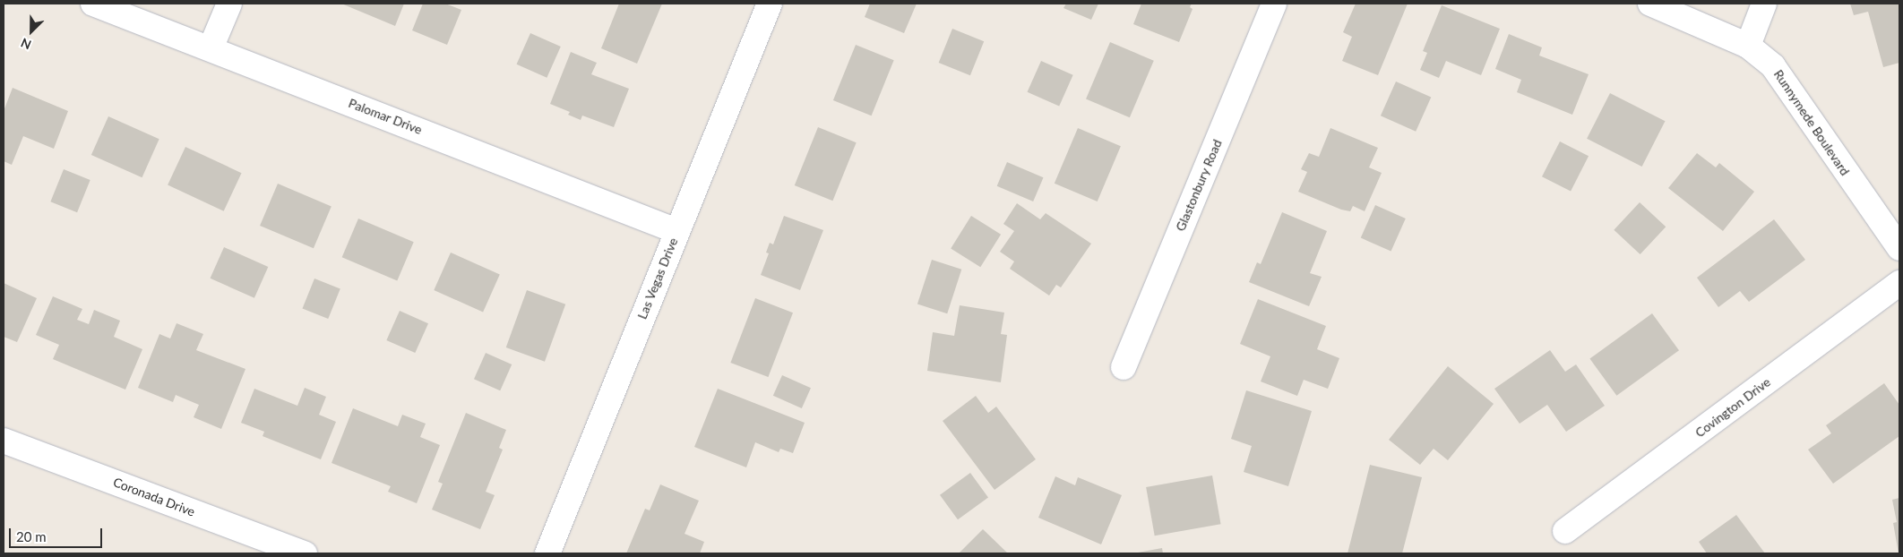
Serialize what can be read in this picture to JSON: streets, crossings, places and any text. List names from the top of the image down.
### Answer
{
  "streets": {
    "street": [
      "Palomar Drive",
      "Runnymede Boulevard",
      "Glastonbury Road",
      "Las Vegas Drive",
      "Covington Drive",
      "Coronada Drive"
    ]
  },
  "crossings": [
    ["Palomar Drive", "Las Vegas Drive"]
  ],
  "scale_bar": "20 m",
  "north": "bottom left"
}
